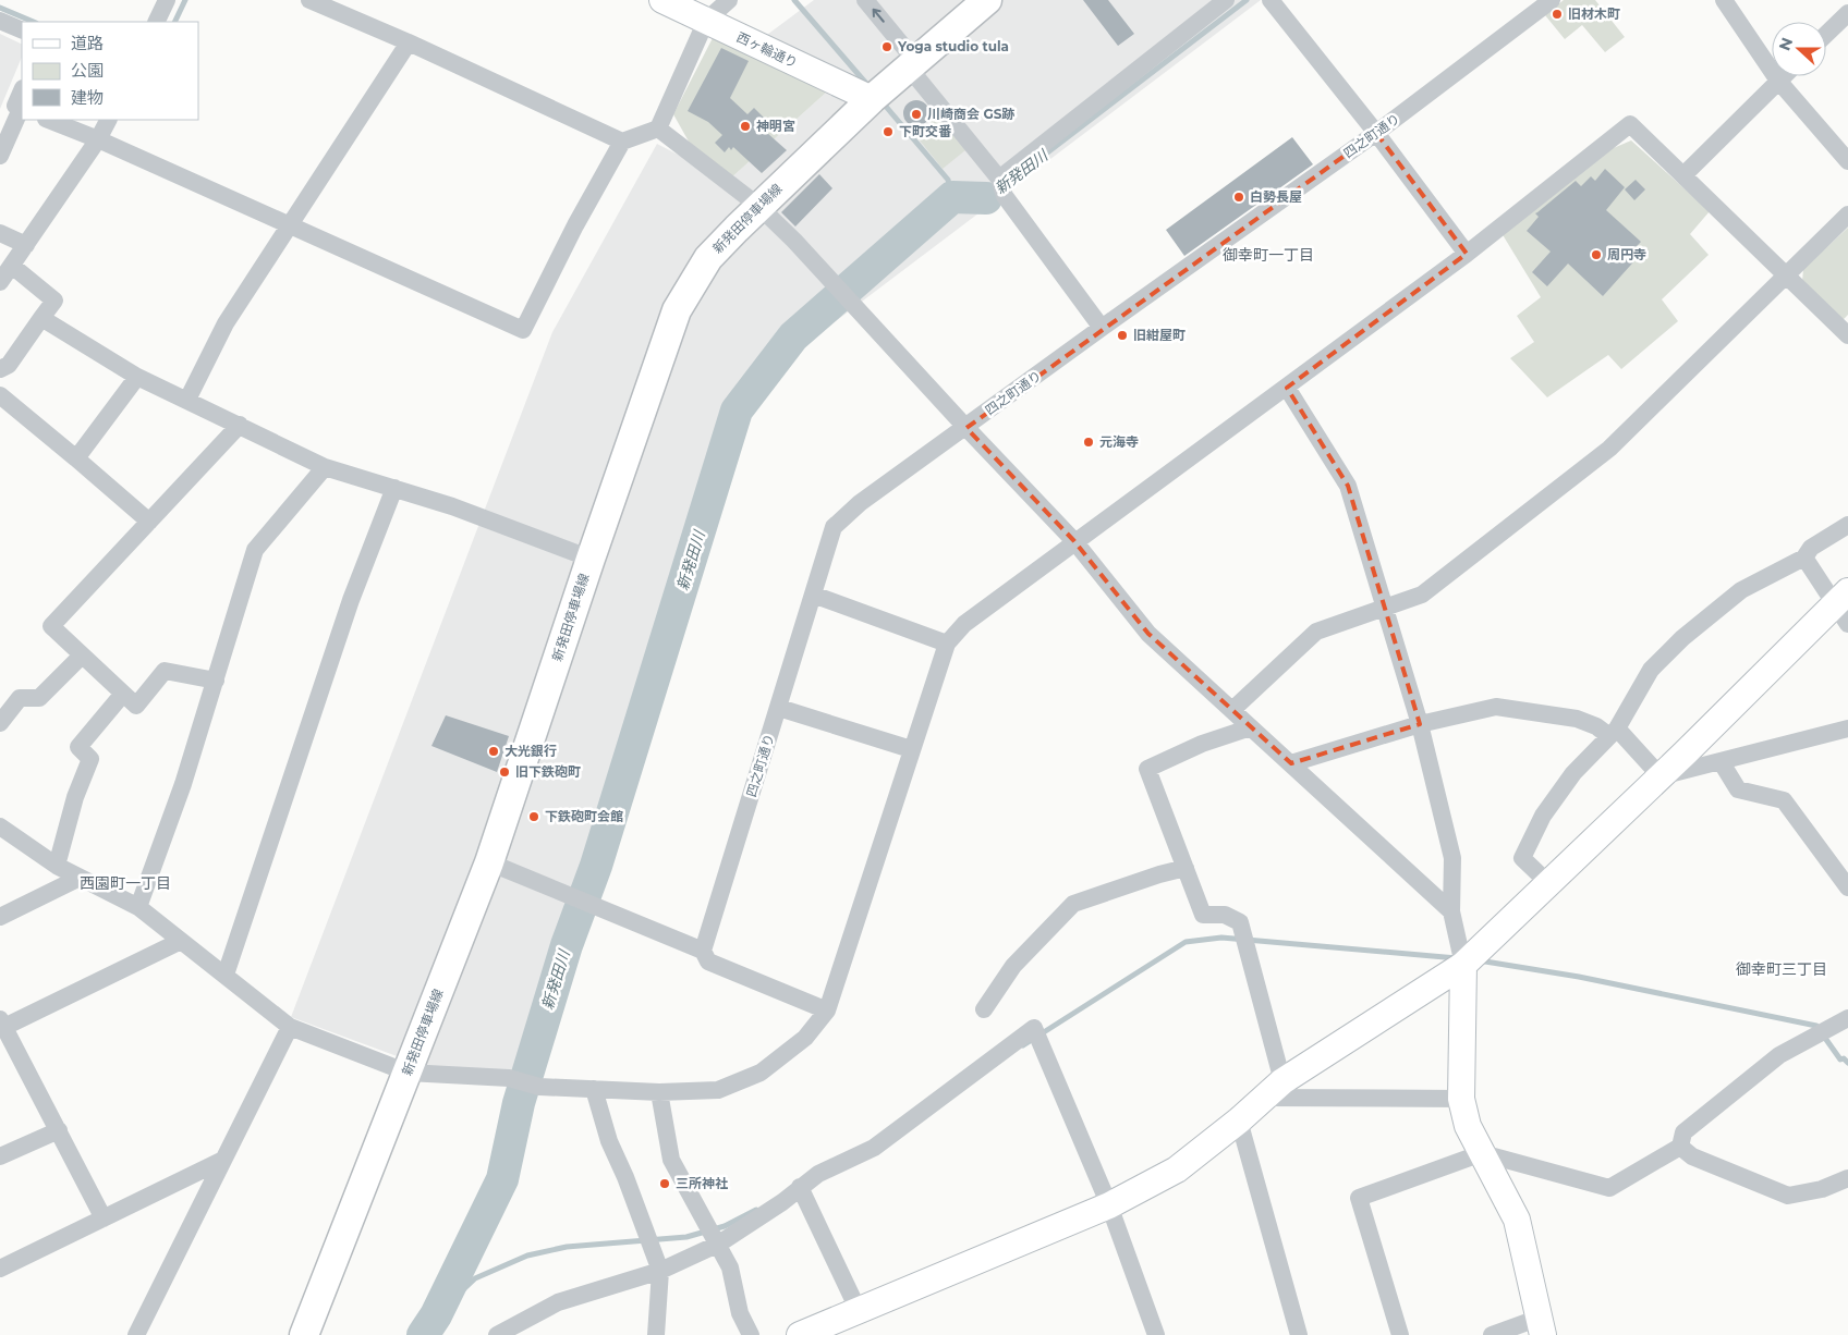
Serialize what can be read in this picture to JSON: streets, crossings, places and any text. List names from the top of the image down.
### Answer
{
  "streets": {
    "main road": ["新発田停車場線"],
    "street": ["西ヶ輪通り", "四之町通り"]
  },
  "crossings": [
    ["西ヶ輪通り", "新発田停車場線"]
  ],
  "districts": ["御幸町一丁目", "西園町一丁目", "御幸町三丁目"],
  "water": ["新発田川"],
  "places": [
    "旧材木町",
    "Yoga studio tula",
    "川崎商会 GS跡",
    "神明宮",
    "下町交番",
    "白勢長屋",
    "周円寺",
    "旧紺屋町",
    "元海寺",
    "大光銀行",
    "旧下鉄砲町",
    "下鉄砲町会館",
    "三所神社"
  ],
  "legend": ["道路", "公園", "建物"],
  "north": "left"
}
